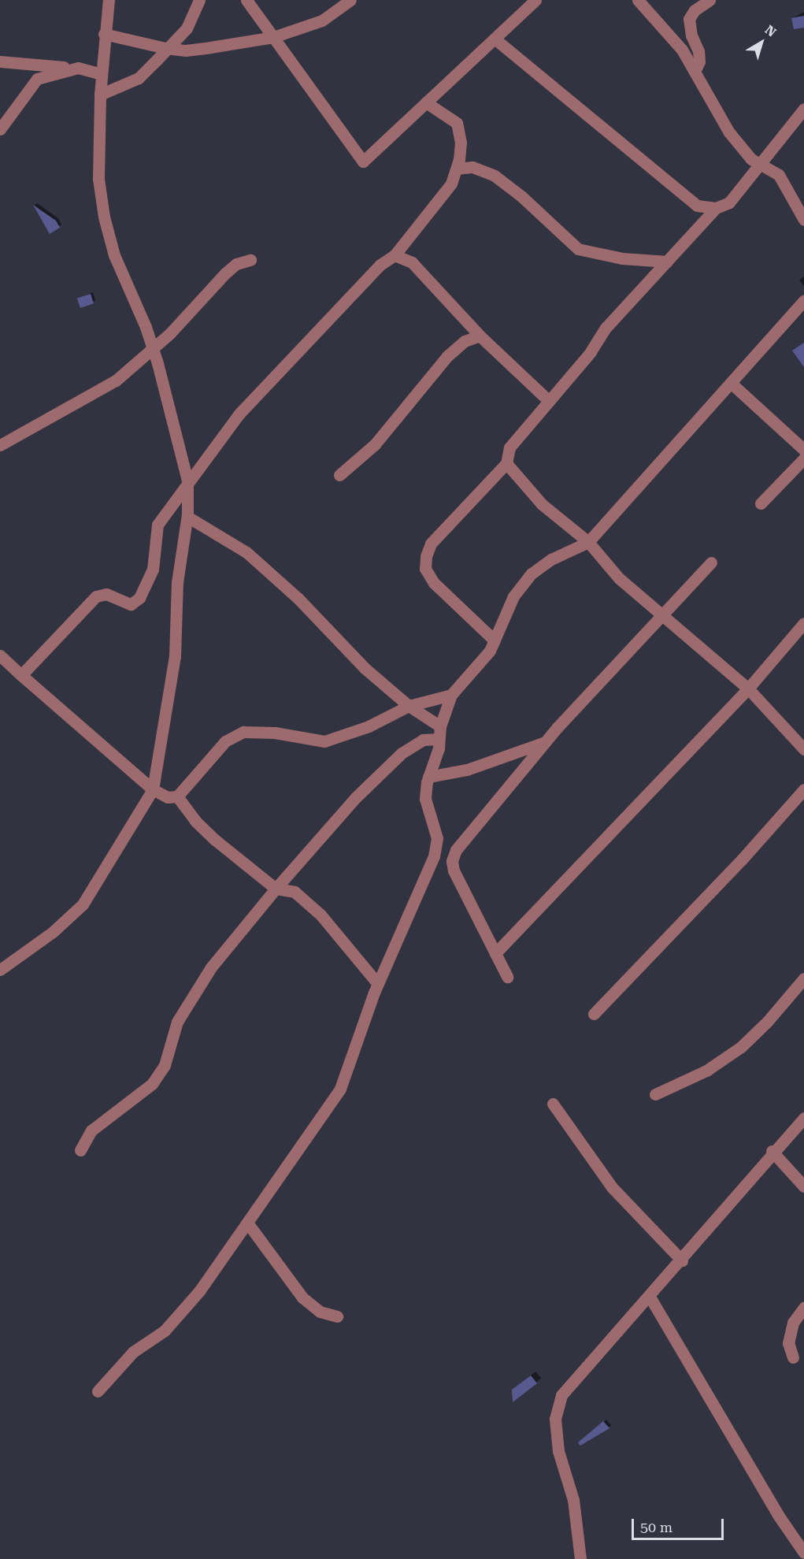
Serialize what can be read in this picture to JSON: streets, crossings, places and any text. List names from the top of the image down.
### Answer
{
  "scale_bar": "50 m",
  "north": "top right"
}
